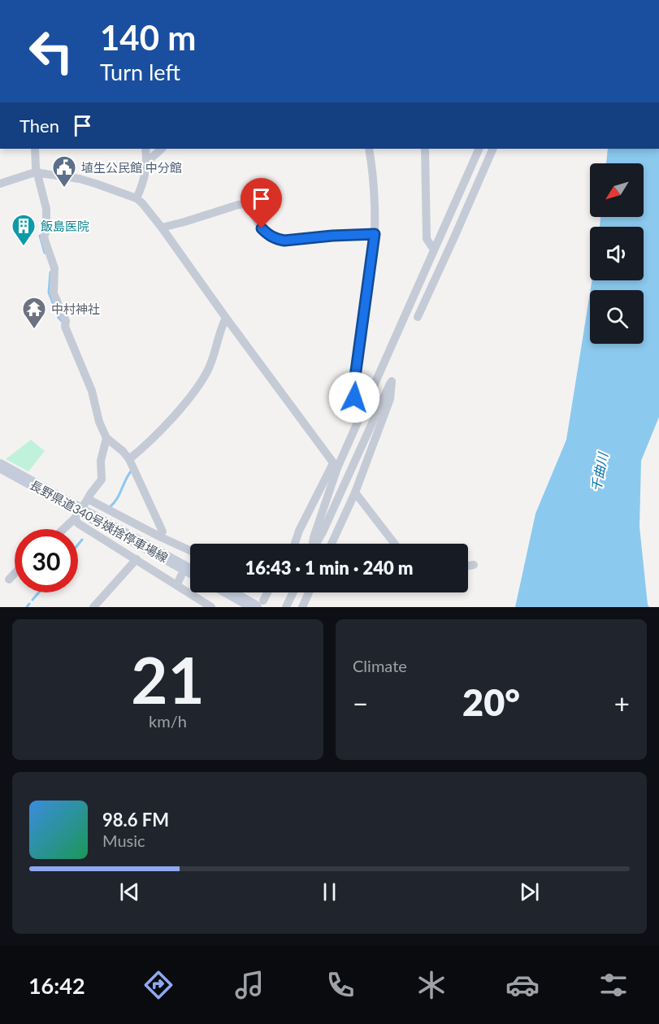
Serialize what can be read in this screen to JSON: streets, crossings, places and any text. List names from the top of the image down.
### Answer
{
  "streets": {
    "main road": ["長野県道340号姨捨停車場線"]
  },
  "water": ["千曲川"],
  "places": {
    "public building": ["埴生公民館 中分館"],
    "building": ["飯島医院"],
    "temple": ["中村神社"]
  },
  "north": "bottom left",
  "page": {
    "turn": ["140 m", "Turn left"],
    "then": "Then",
    "limit": "30",
    "trip": "16:43 · 1 min · 240 m",
    "tile": [
      ["21", "km/h"],
      "Climate"
    ],
    "heat": ["−", "20°", "+"],
    "song": ["98.6 FM", "Music"],
    "tabs": "16:42"
  }
}
